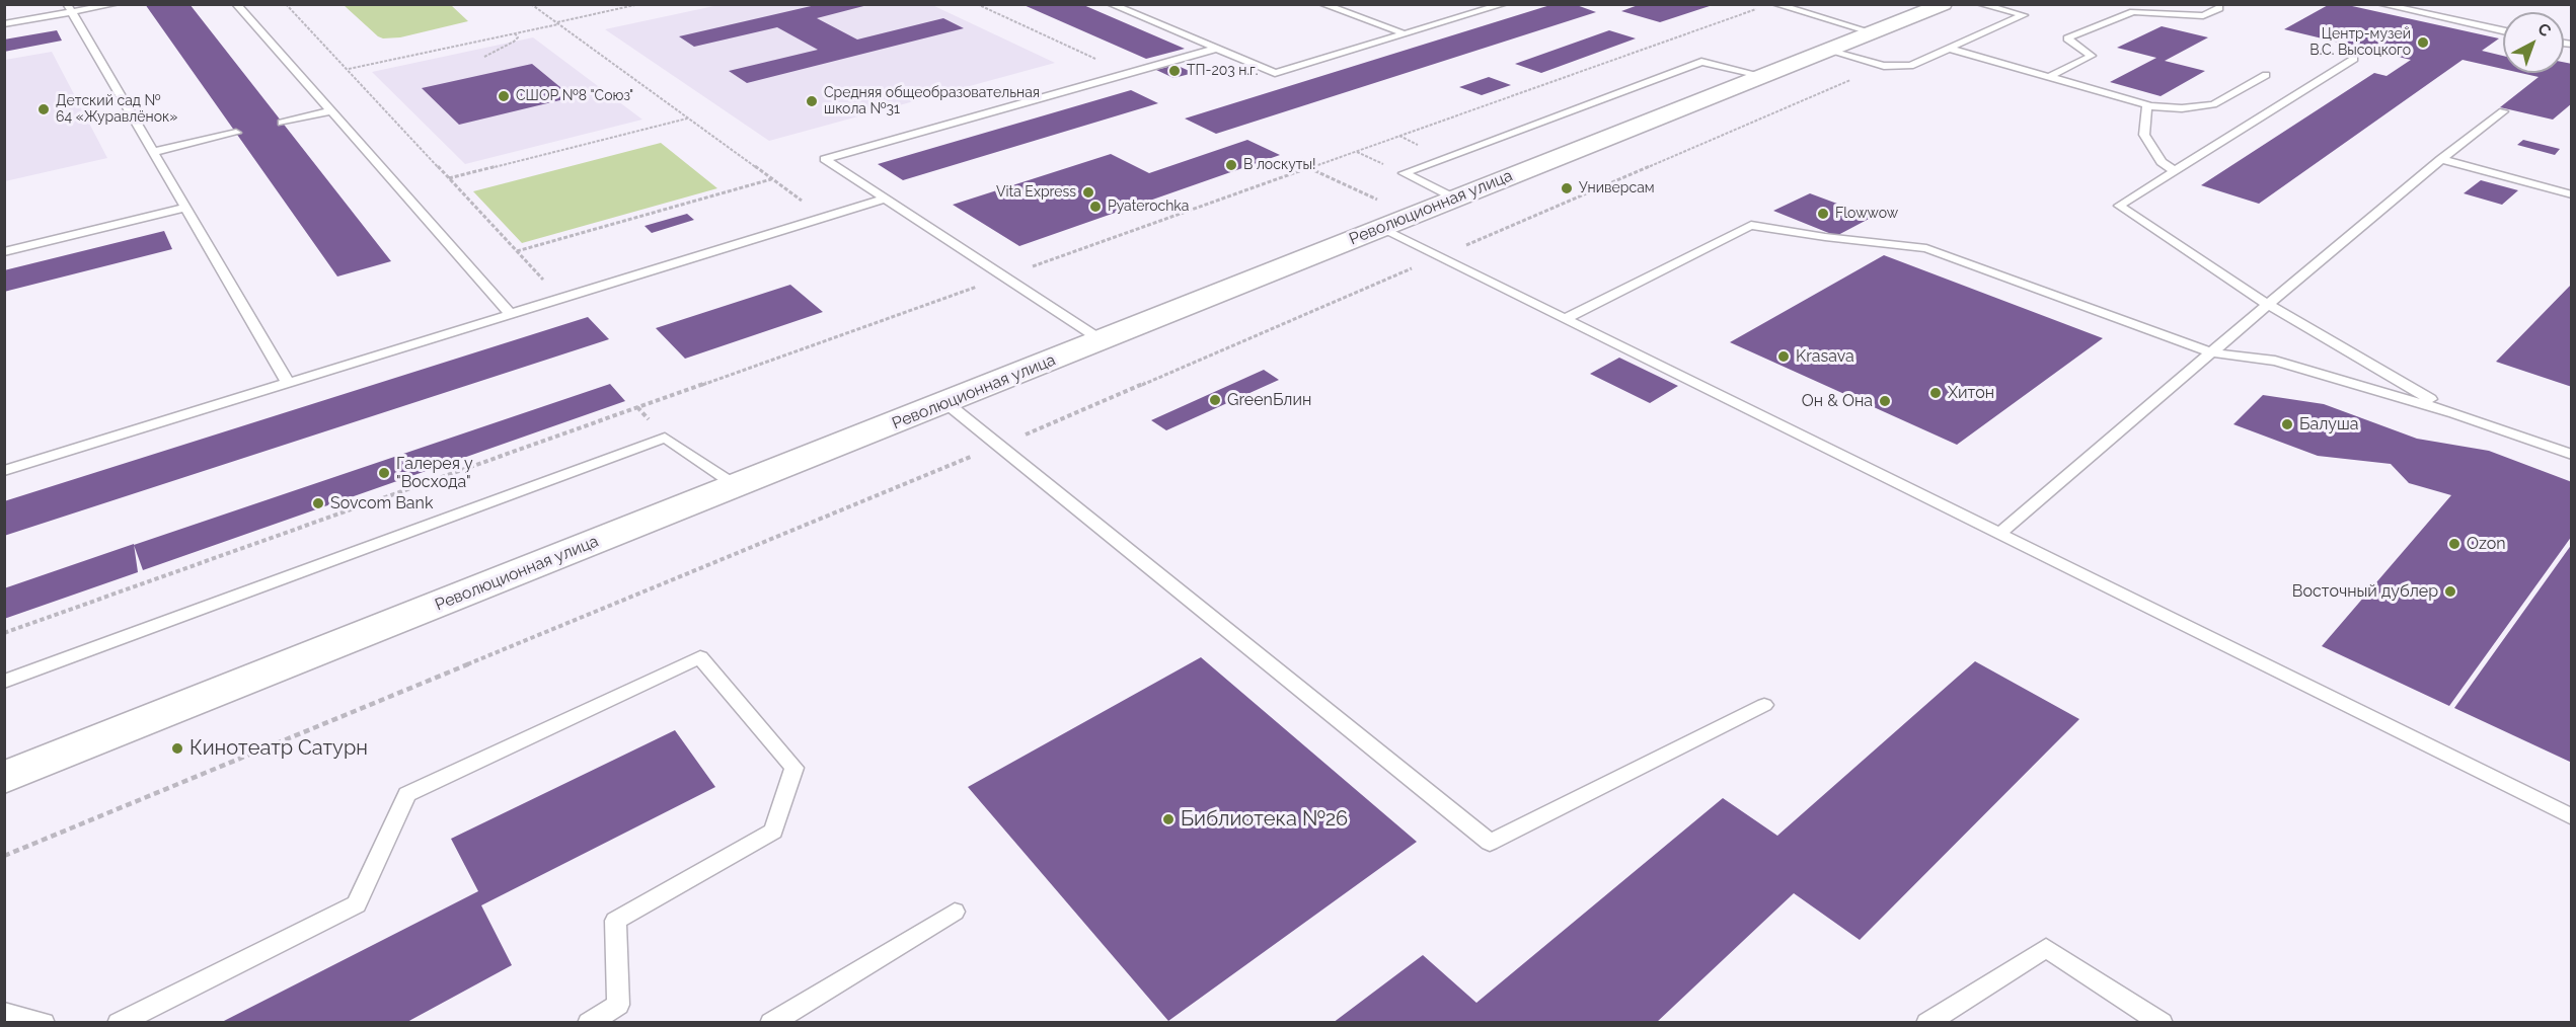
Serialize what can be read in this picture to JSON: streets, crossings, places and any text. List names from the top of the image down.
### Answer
{
  "streets": {
    "main road": ["Революционная улица"]
  },
  "places": [
    "Центр-музей В.С. Высоцкого",
    "ТП-203 н.г.",
    "СШОР №8 \"Союз\"",
    "Средняя общеобразовательная школа №31",
    "Детский сад № 64 «Журавлёнок»",
    "В лоскуты!",
    "Универсам",
    "Vita Express",
    "Pyaterochka",
    "Flowwow",
    "Krasava",
    "Хитон",
    "GreenБлин",
    "Он & Она",
    "Балуша",
    "Галерея у \"Восхода\"",
    "Sovcom Bank",
    "Ozon",
    "Восточный дублер",
    "Кинотеатр Сатурн",
    "Библиотека №26"
  ],
  "north": "top right"
}
